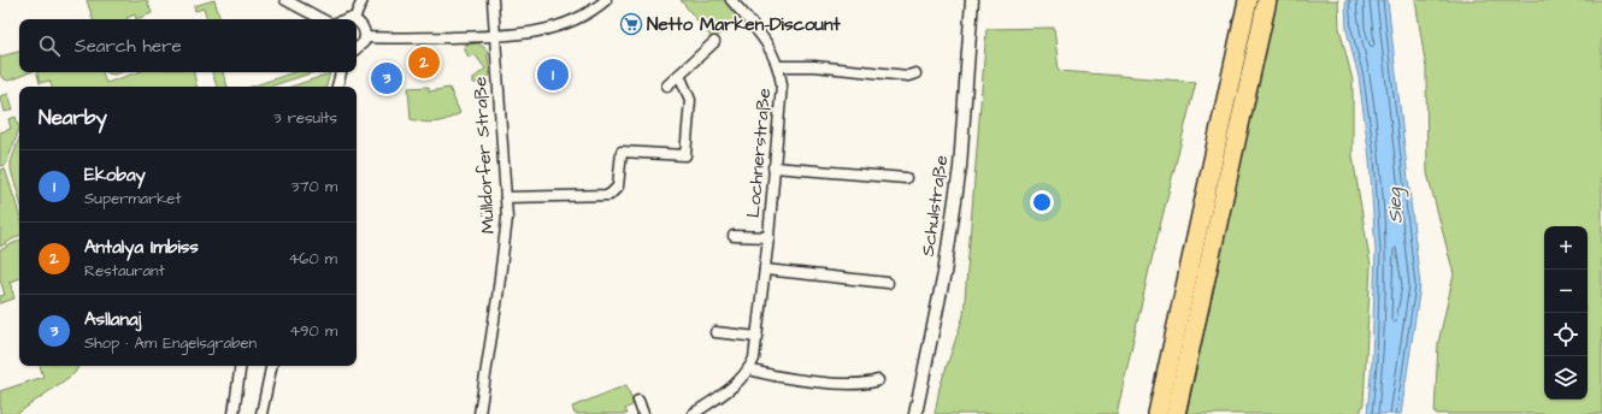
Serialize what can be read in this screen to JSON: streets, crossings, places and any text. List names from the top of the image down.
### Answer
{
  "streets": {
    "street": ["Lochnerstraße", "Mülldorfer Straße", "Schulstraße"]
  },
  "water": ["Sieg"],
  "places": {
    "supermarket": ["Netto Marken-Discount"]
  },
  "page": {
    "search": "Search here",
    "pins": ["2", "1", "3"],
    "heading": ["Nearby", "3 results"],
    "list": [
      {
        "mark": "1",
        "name": "Ekobay",
        "note": "Supermarket",
        "value": "370 m"
      },
      {
        "mark": "2",
        "name": "Antalya Imbiss",
        "note": "Restaurant",
        "value": "460 m"
      },
      {
        "mark": "3",
        "name": "Asllanaj",
        "note": "Shop · Am Engelsgraben",
        "value": "490 m"
      }
    ],
    "map_buttons": ["+", "−"]
  }
}
